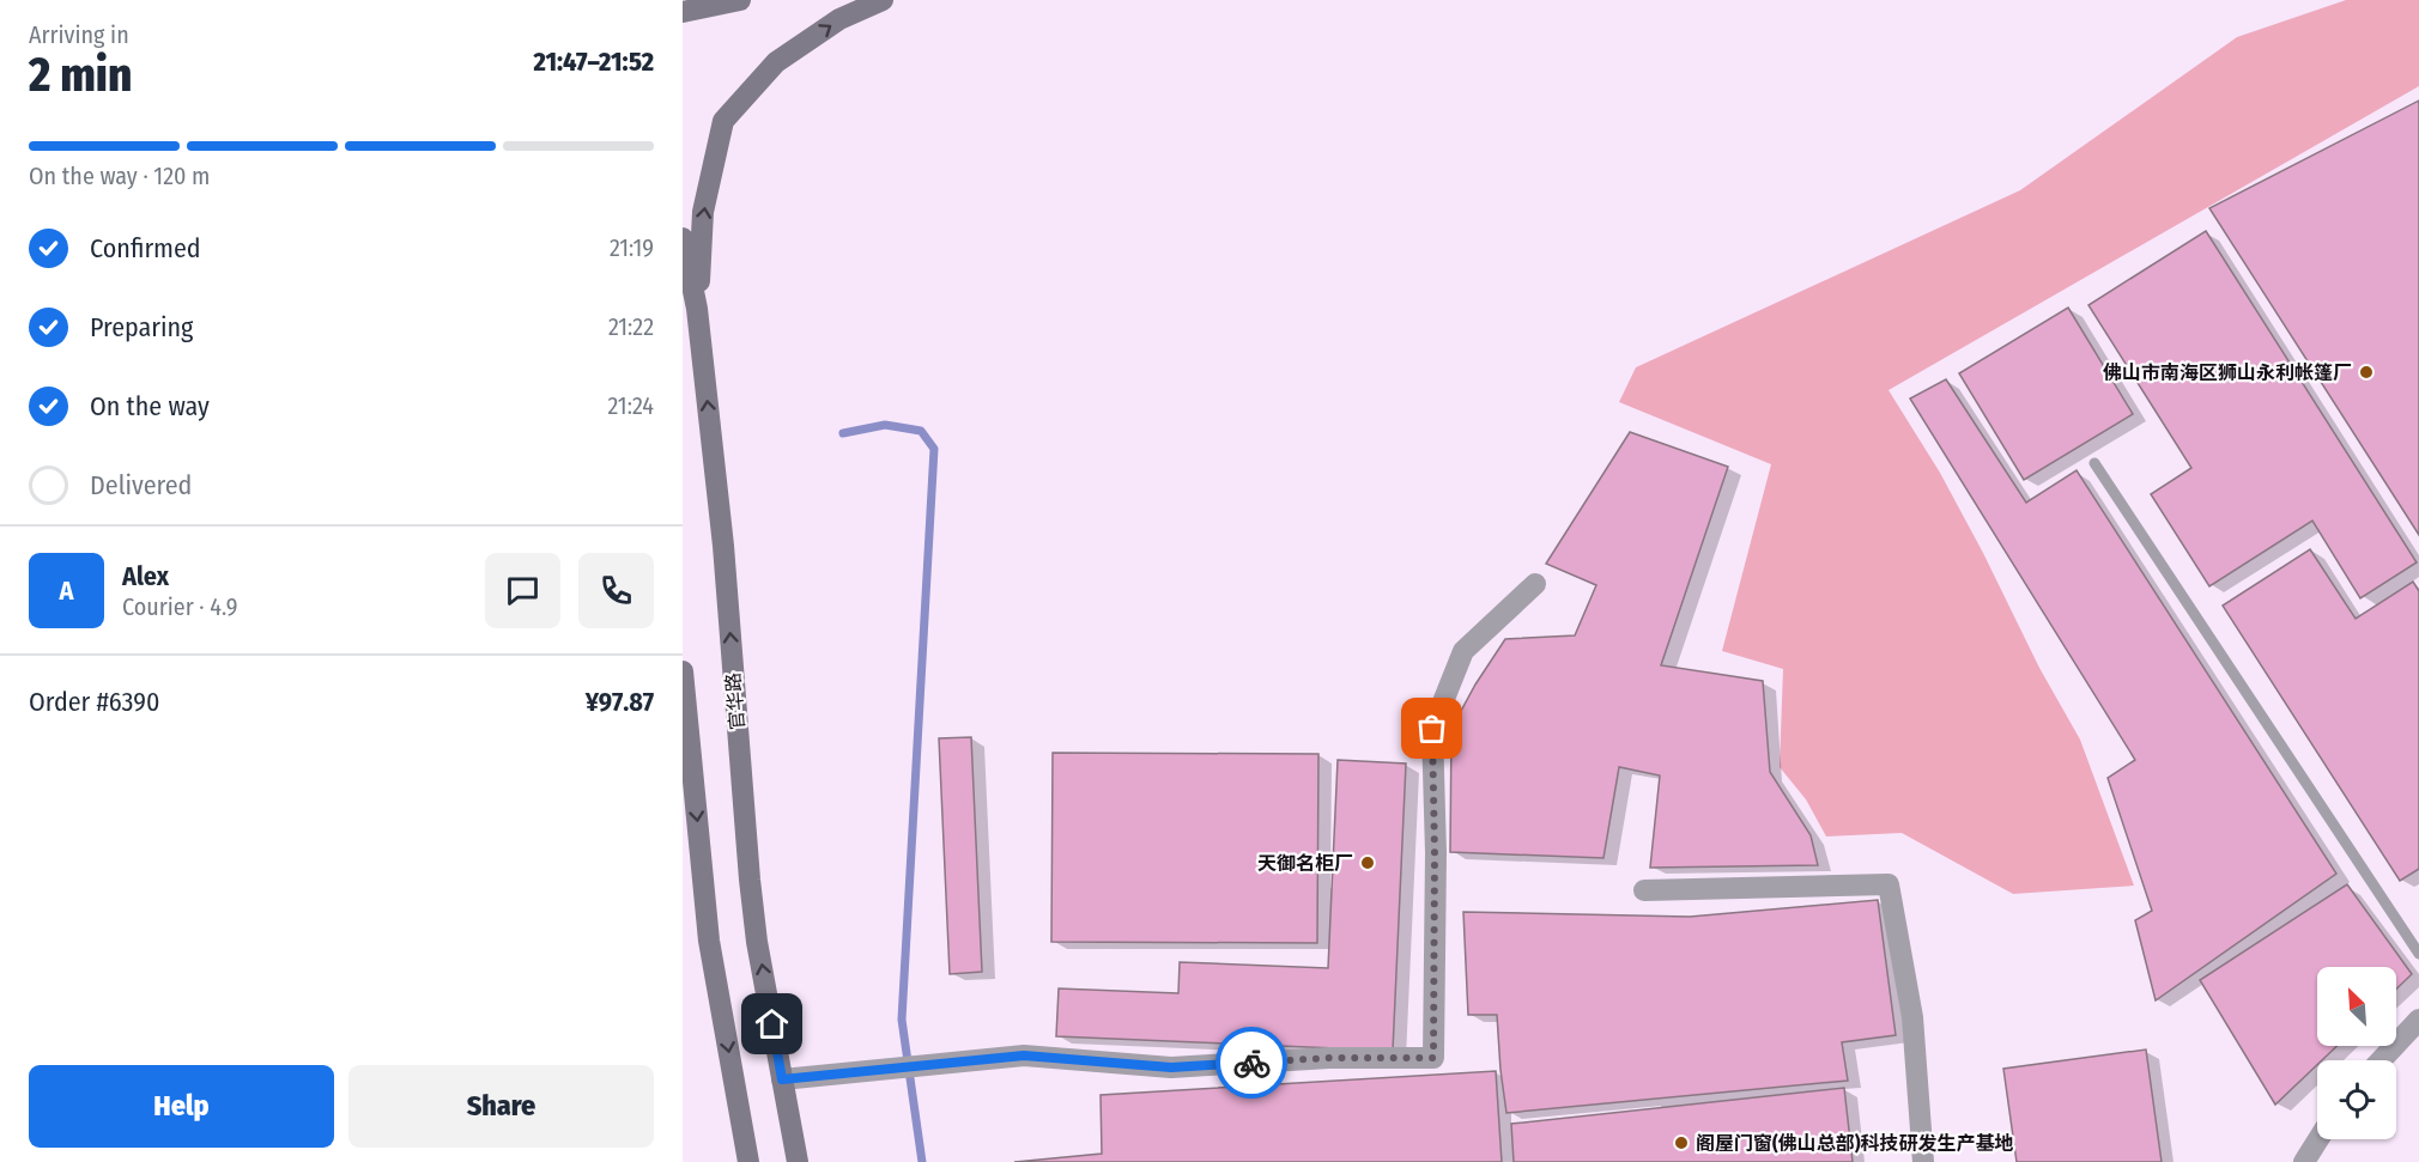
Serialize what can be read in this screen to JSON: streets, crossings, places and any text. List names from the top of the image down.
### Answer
{
  "streets": {
    "main road": ["官华路"]
  },
  "places": ["佛山市南海区狮山永利帐篷厂", "天御名柜厂", "阁屋门窗(佛山总部)科技研发生产基地"],
  "north": "top left",
  "page": {
    "heading": ["2 min", "Arriving in", "21:47–21:52"],
    "panel": [
      "Alex",
      "Courier · 4.9",
      "Order #6390",
      "¥97.87"
    ],
    "bar": "On the way · 120 m",
    "list": [
      ["Confirmed", "21:19"],
      ["Preparing", "21:22"],
      ["On the way", "21:24"],
      "Delivered"
    ],
    "round": "A",
    "buttons": ["Help", "Share"]
  }
}
